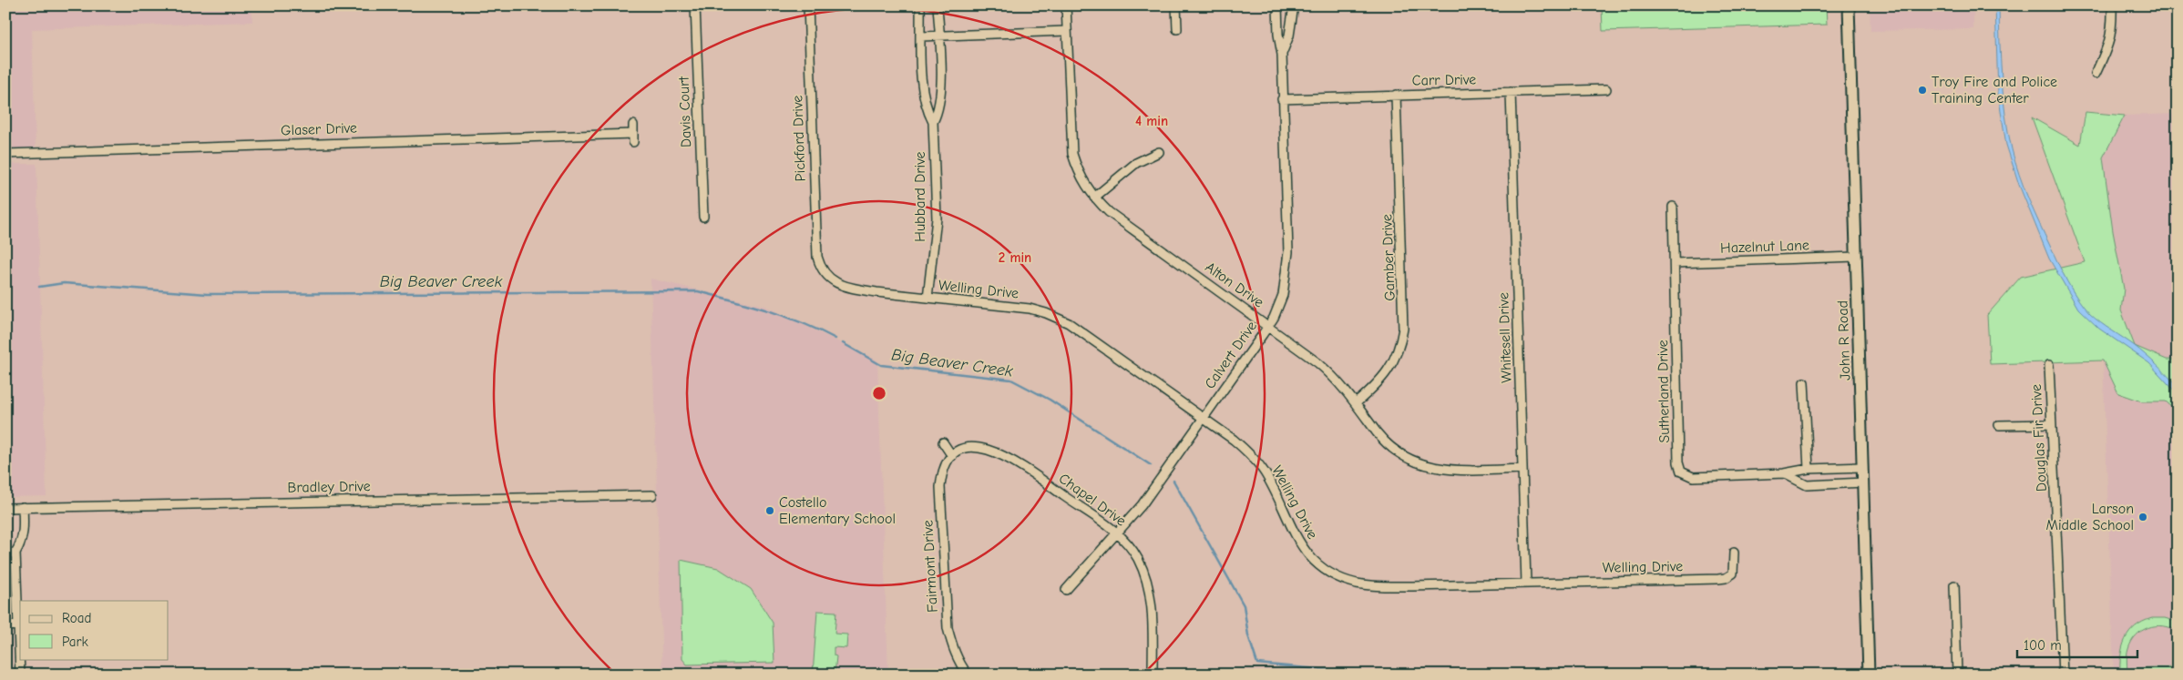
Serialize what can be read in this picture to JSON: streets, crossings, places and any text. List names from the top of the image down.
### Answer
{
  "streets": {
    "main road": ["John R Road"],
    "street": [
      "Carr Drive",
      "Davis Court",
      "Glaser Drive",
      "Pickford Drive",
      "Hubbard Drive",
      "Hazelnut Lane",
      "Gamber Drive",
      "Alton Drive",
      "Welling Drive",
      "Whitesell Drive",
      "Calvert Drive",
      "Sutherland Drive",
      "Douglas Fir Drive",
      "Bradley Drive",
      "Chapel Drive",
      "Fairmont Drive"
    ]
  },
  "crossings": [
    ["Carr Drive", "Gamber Drive"],
    ["Carr Drive", "Whitesell Drive"],
    ["Carr Drive", "Calvert Drive"],
    ["Pickford Drive", "Welling Drive"],
    ["Hubbard Drive", "Welling Drive"],
    ["Hazelnut Lane", "John R Road"],
    ["Hazelnut Lane", "Sutherland Drive"],
    ["Gamber Drive", "Alton Drive"],
    ["Alton Drive", "Whitesell Drive"],
    ["Alton Drive", "Calvert Drive"],
    ["Welling Drive", "Whitesell Drive"],
    ["Welling Drive", "Calvert Drive"],
    ["John R Road", "Sutherland Drive"],
    ["Calvert Drive", "Chapel Drive"],
    ["Chapel Drive", "Fairmont Drive"]
  ],
  "water": ["Big Beaver Creek"],
  "places": ["Troy Fire and Police Training Center", "Costello Elementary School", "Larson Middle School"],
  "legend": ["Road", "Park"],
  "scale_bar": "100 m",
  "rings": ["4 min", "2 min"]
}
